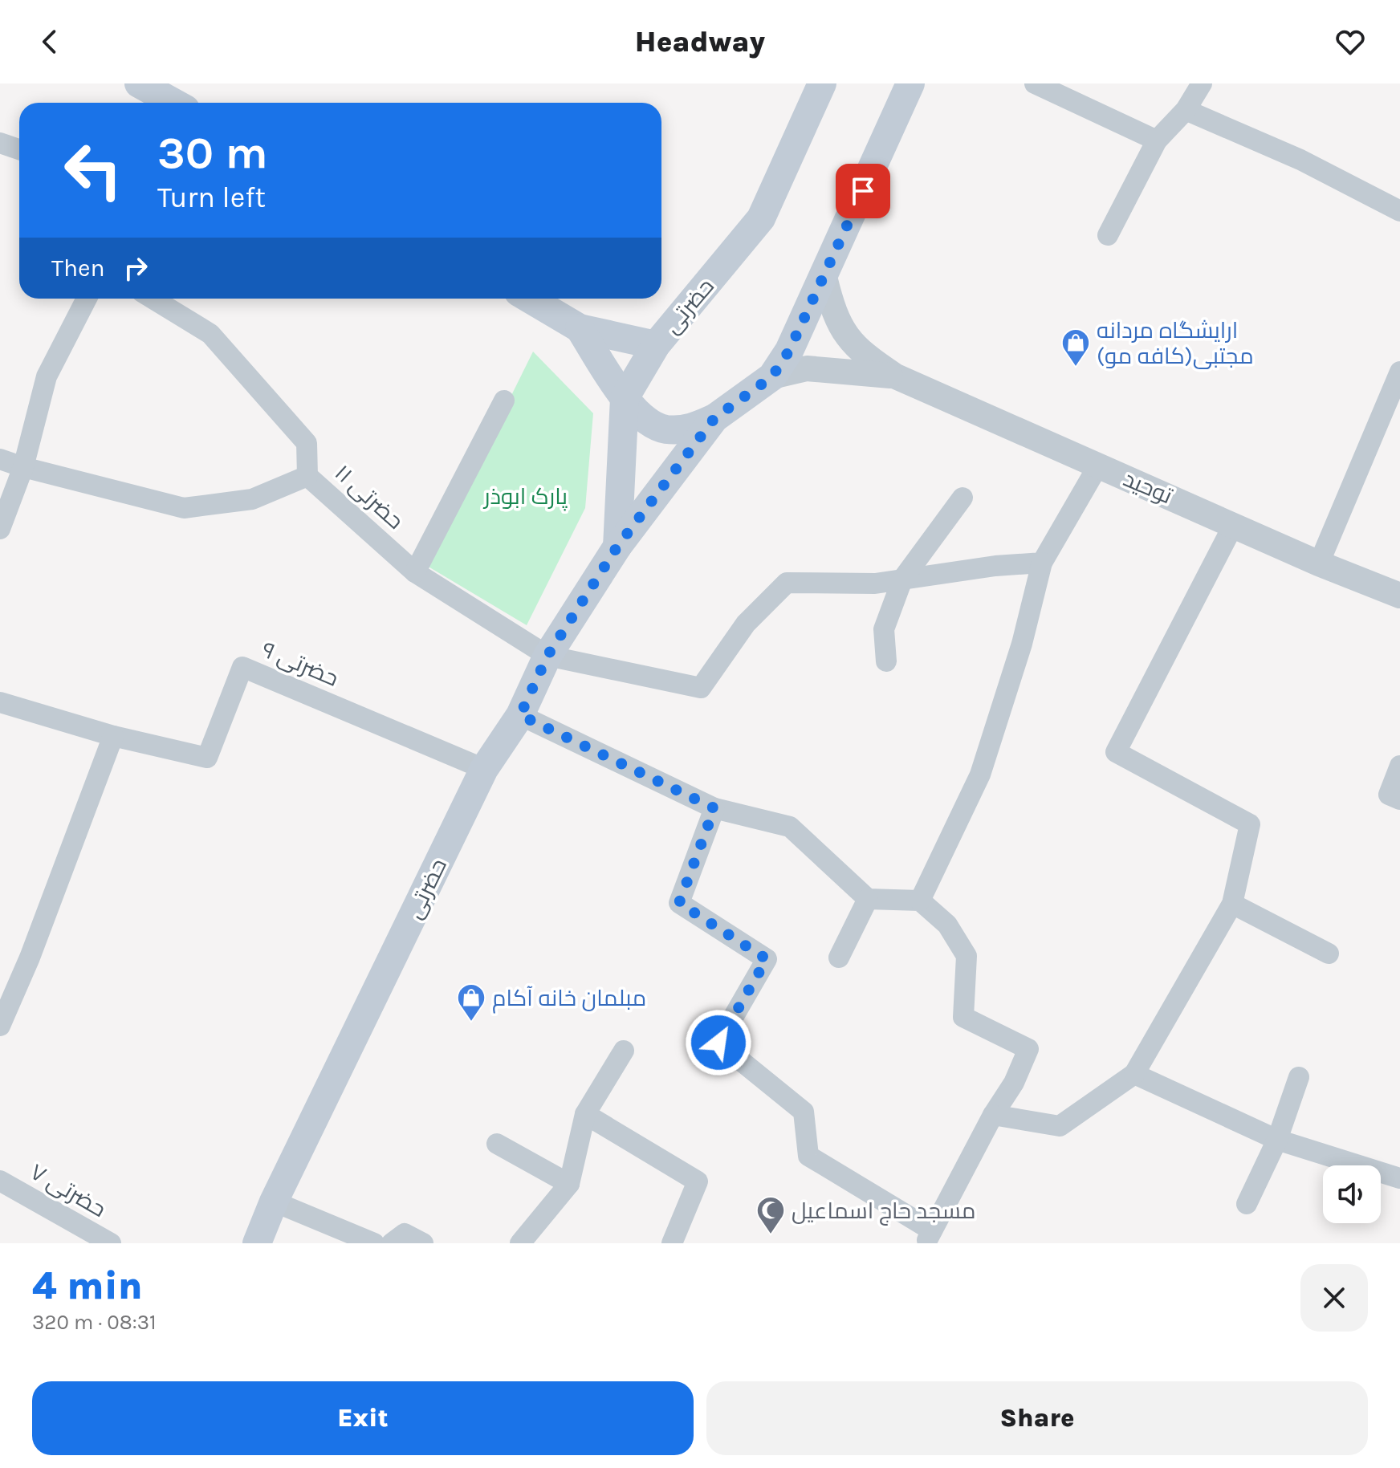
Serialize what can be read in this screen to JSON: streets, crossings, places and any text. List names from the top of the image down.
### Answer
{
  "streets": {
    "main road": ["حضرتی"],
    "street": [
      "توحید",
      "حضرتی ۱۱",
      "حضرتی ۹",
      "حضرتی ۷"
    ]
  },
  "crossings": [
    ["حضرتی", "توحید"],
    ["حضرتی", "حضرتی ۱۱"],
    ["حضرتی", "حضرتی ۹"]
  ],
  "parks": ["پارک ابوذر"],
  "places": {
    "shop": ["ارایشگاه مردانه مجتبی(کافه مو)", "مبلمان خانه آکام"],
    "mosque": ["مسجد حاج اسماعیل"]
  },
  "page": {
    "header": "Headway",
    "turn": ["30 m", "Turn left"],
    "then": "Then",
    "heading": ["4 min", "320 m · 08:31"],
    "buttons": ["Exit", "Share"]
  }
}
